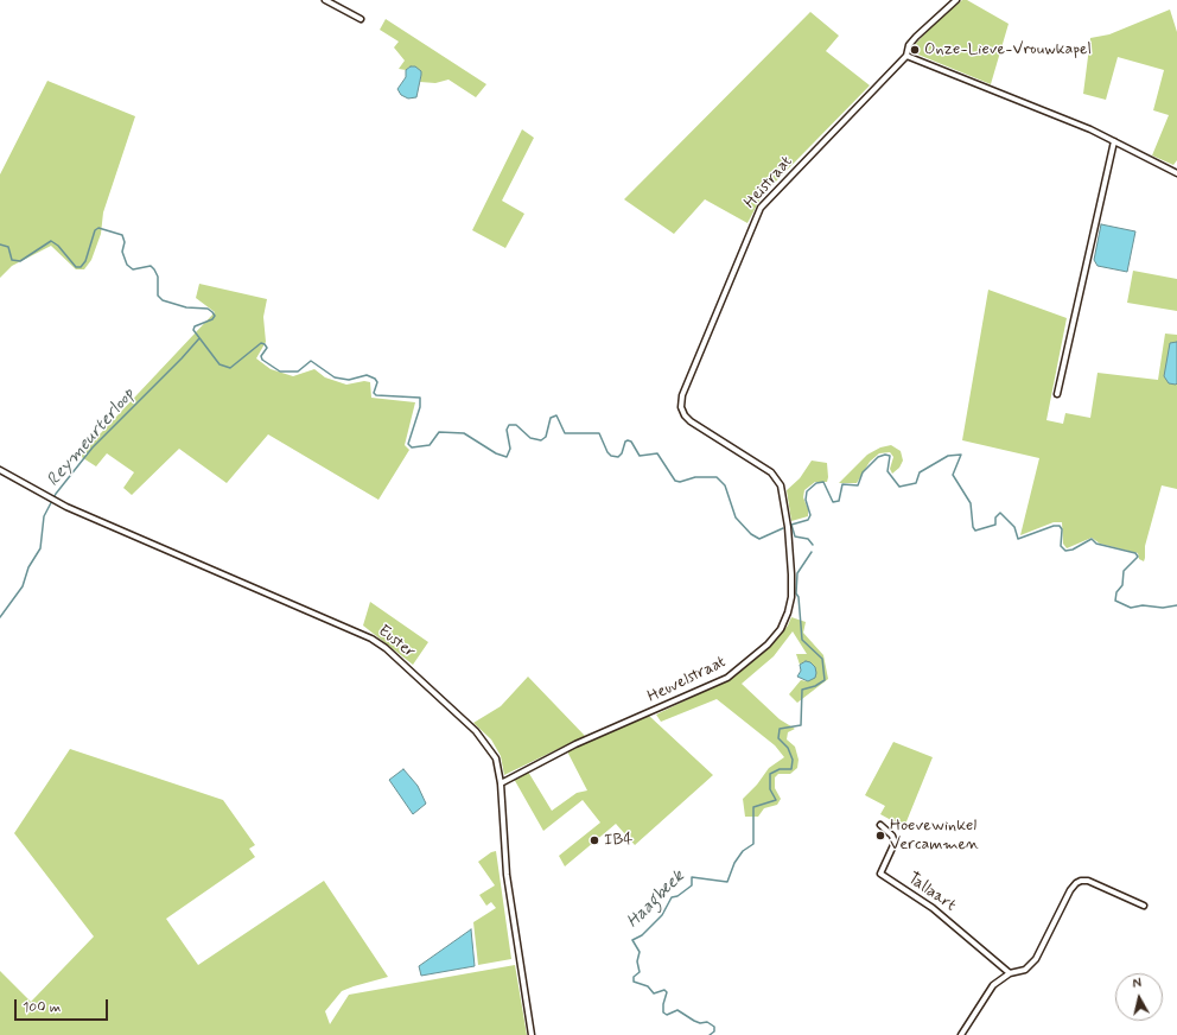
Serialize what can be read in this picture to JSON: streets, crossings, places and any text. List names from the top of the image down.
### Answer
{
  "streets": {
    "street": [
      "Heistraat",
      "Euster",
      "Heuvelstraat",
      "Tallaart"
    ]
  },
  "crossings": [
    ["Heistraat", "Heuvelstraat"],
    ["Euster", "Heuvelstraat"]
  ],
  "water": ["Reymeurterloop", "Haagbeek"],
  "places": ["Onze-Lieve-Vrouwkapel", "Hoevewinkel Vercammen", "IB4"],
  "scale_bar": "100 m",
  "north": "top"
}
